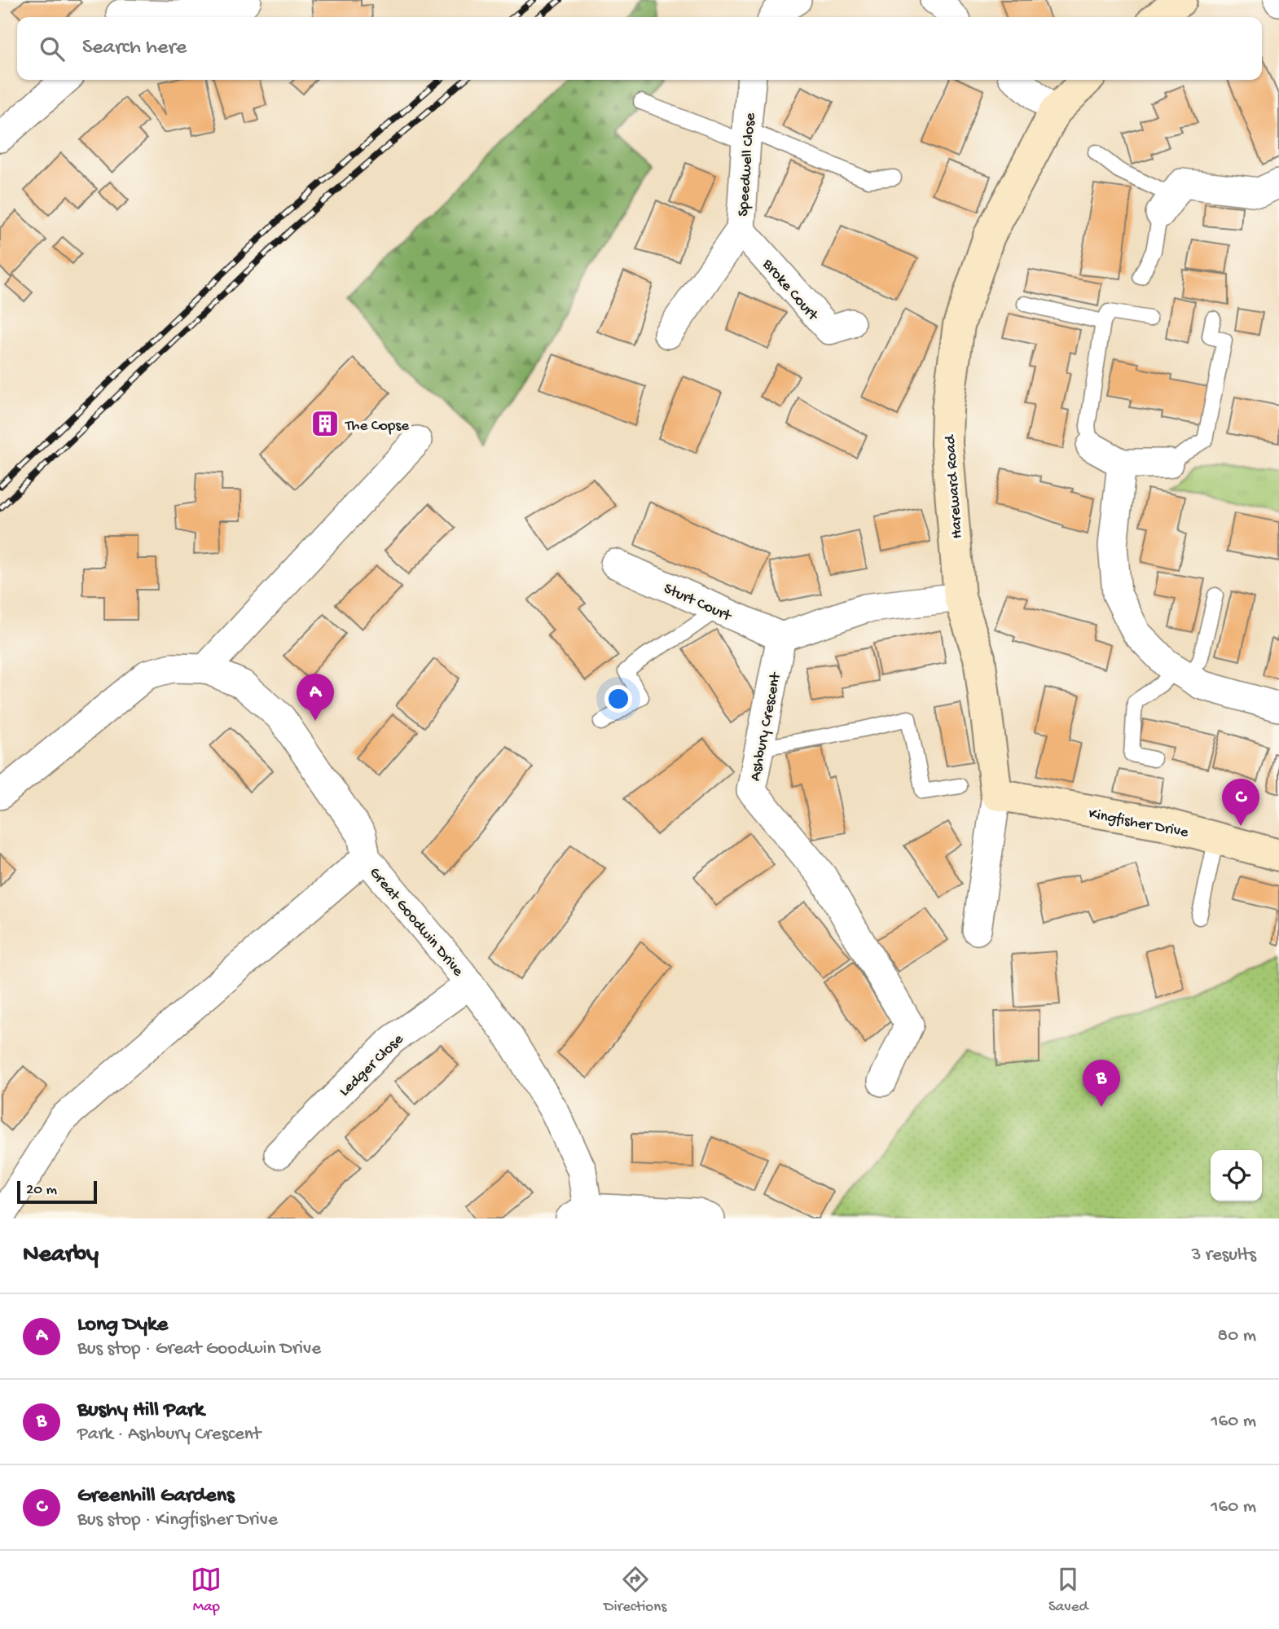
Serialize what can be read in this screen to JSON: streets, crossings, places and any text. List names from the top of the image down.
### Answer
{
  "streets": {
    "street": [
      "Speedwell Close",
      "Broke Court",
      "Hareward Road",
      "Sturt Court",
      "Ashbury Crescent",
      "Kingfisher Drive",
      "Great Goodwin Drive",
      "Ledger Close"
    ]
  },
  "crossings": [
    ["Speedwell Close", "Broke Court"],
    ["Hareward Road", "Kingfisher Drive"],
    ["Sturt Court", "Ashbury Crescent"],
    ["Great Goodwin Drive", "Ledger Close"]
  ],
  "places": {
    "building": ["The Copse"]
  },
  "scale_bar": "20 m",
  "page": {
    "search": "Search here",
    "pins": ["A", "C", "B"],
    "scale": "20 m",
    "heading": ["Nearby", "3 results"],
    "list": [
      {
        "mark": "A",
        "name": "Long Dyke",
        "note": "Bus stop · Great Goodwin Drive",
        "value": "80 m"
      },
      {
        "mark": "B",
        "name": "Bushy Hill Park",
        "note": "Park · Ashbury Crescent",
        "value": "160 m"
      },
      {
        "mark": "C",
        "name": "Greenhill Gardens",
        "note": "Bus stop · Kingfisher Drive",
        "value": "160 m"
      }
    ],
    "nav": ["Map", "Directions", "Saved"]
  }
}
